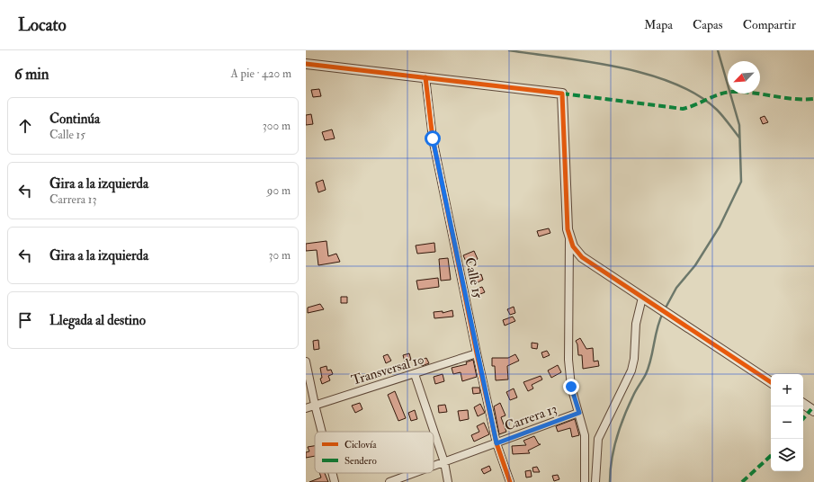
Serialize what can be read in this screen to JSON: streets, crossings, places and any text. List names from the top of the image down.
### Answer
{
  "streets": {
    "street": ["Calle 15", "Transversal 10", "Carrera 13"]
  },
  "crossings": [
    ["Calle 15", "Transversal 10"],
    ["Calle 15", "Carrera 13"]
  ],
  "legend": ["Ciclovía", "Sendero"],
  "north": "bottom left",
  "page": {
    "header": "Locato",
    "nav": ["Mapa", "Capas", "Compartir"],
    "heading": ["6 min", "A pie · 420 m"],
    "list": [
      ["Continúa", "Calle 15", "300 m"],
      ["Gira a la izquierda", "Carrera 13", "90 m"],
      ["Gira a la izquierda", "30 m"],
      "Llegada al destino"
    ],
    "map_buttons": ["+", "−"]
  }
}
